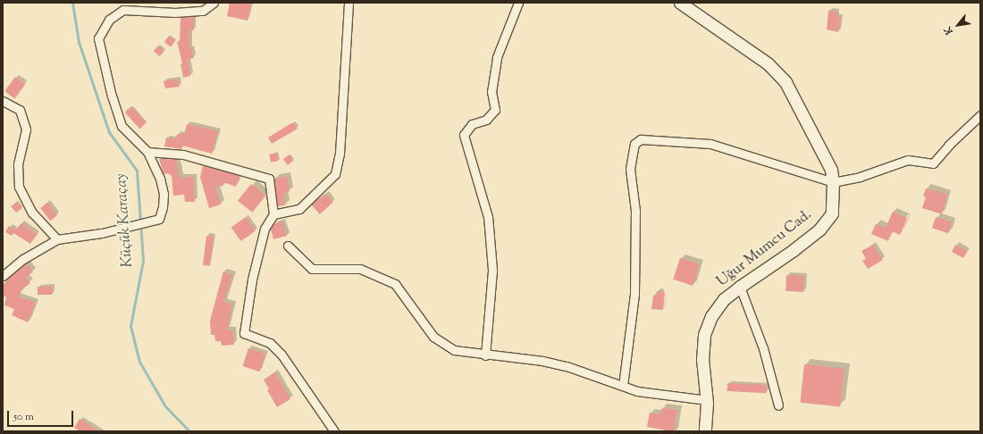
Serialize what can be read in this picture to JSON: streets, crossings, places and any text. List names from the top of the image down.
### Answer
{
  "streets": {
    "street": ["Uğur Mumcu Cad."]
  },
  "water": ["Küçük Karaçay"],
  "scale_bar": "50 m",
  "north": "bottom left"
}
